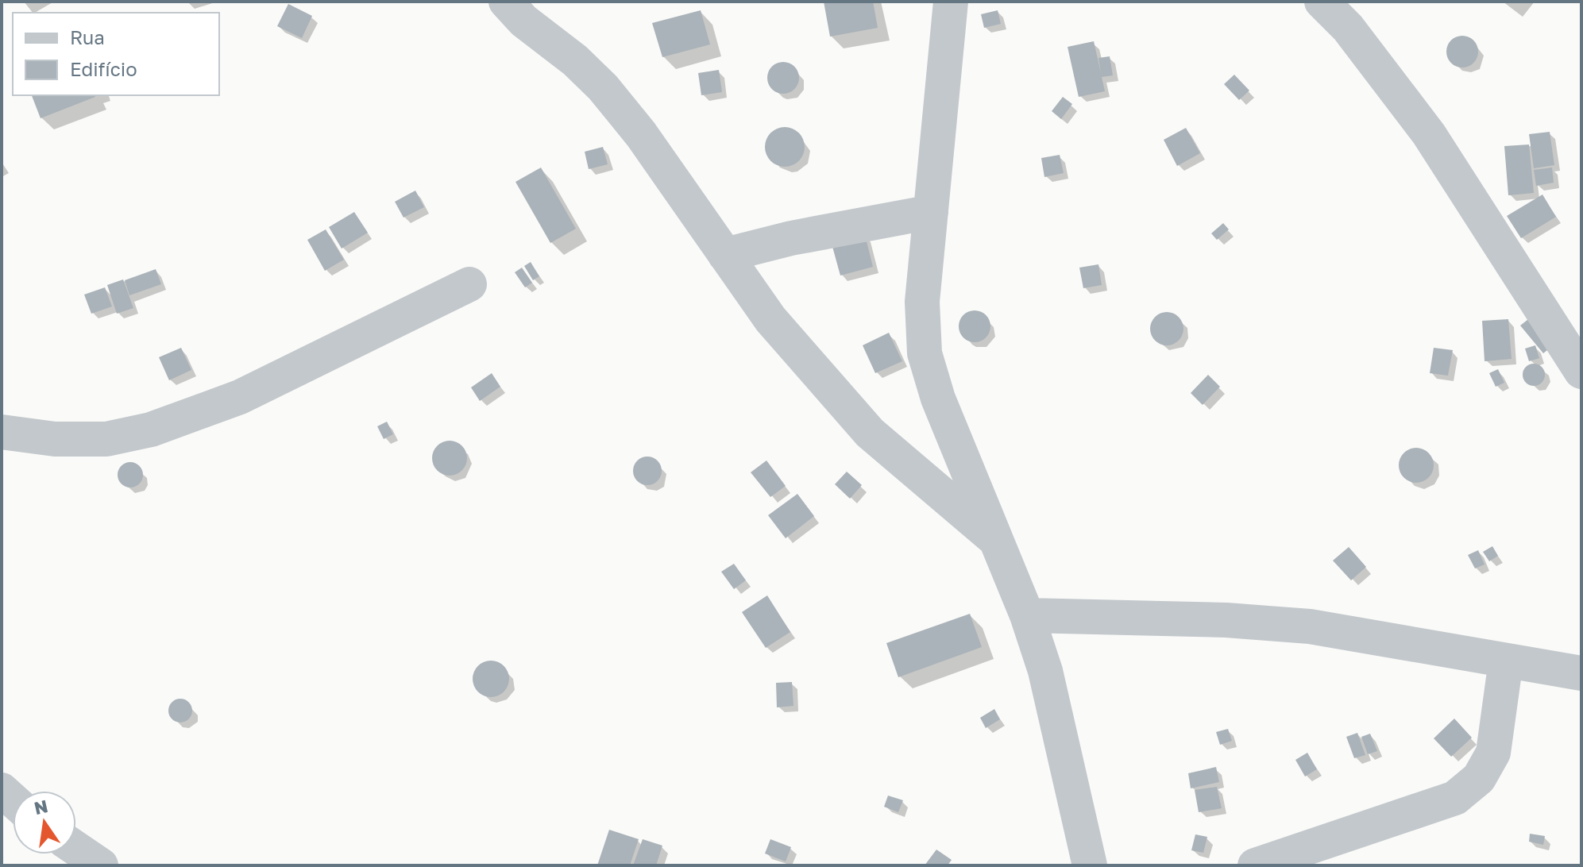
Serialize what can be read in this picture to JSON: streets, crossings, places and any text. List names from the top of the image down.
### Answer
{
  "legend": ["Rua", "Edifício"],
  "north": "top"
}
